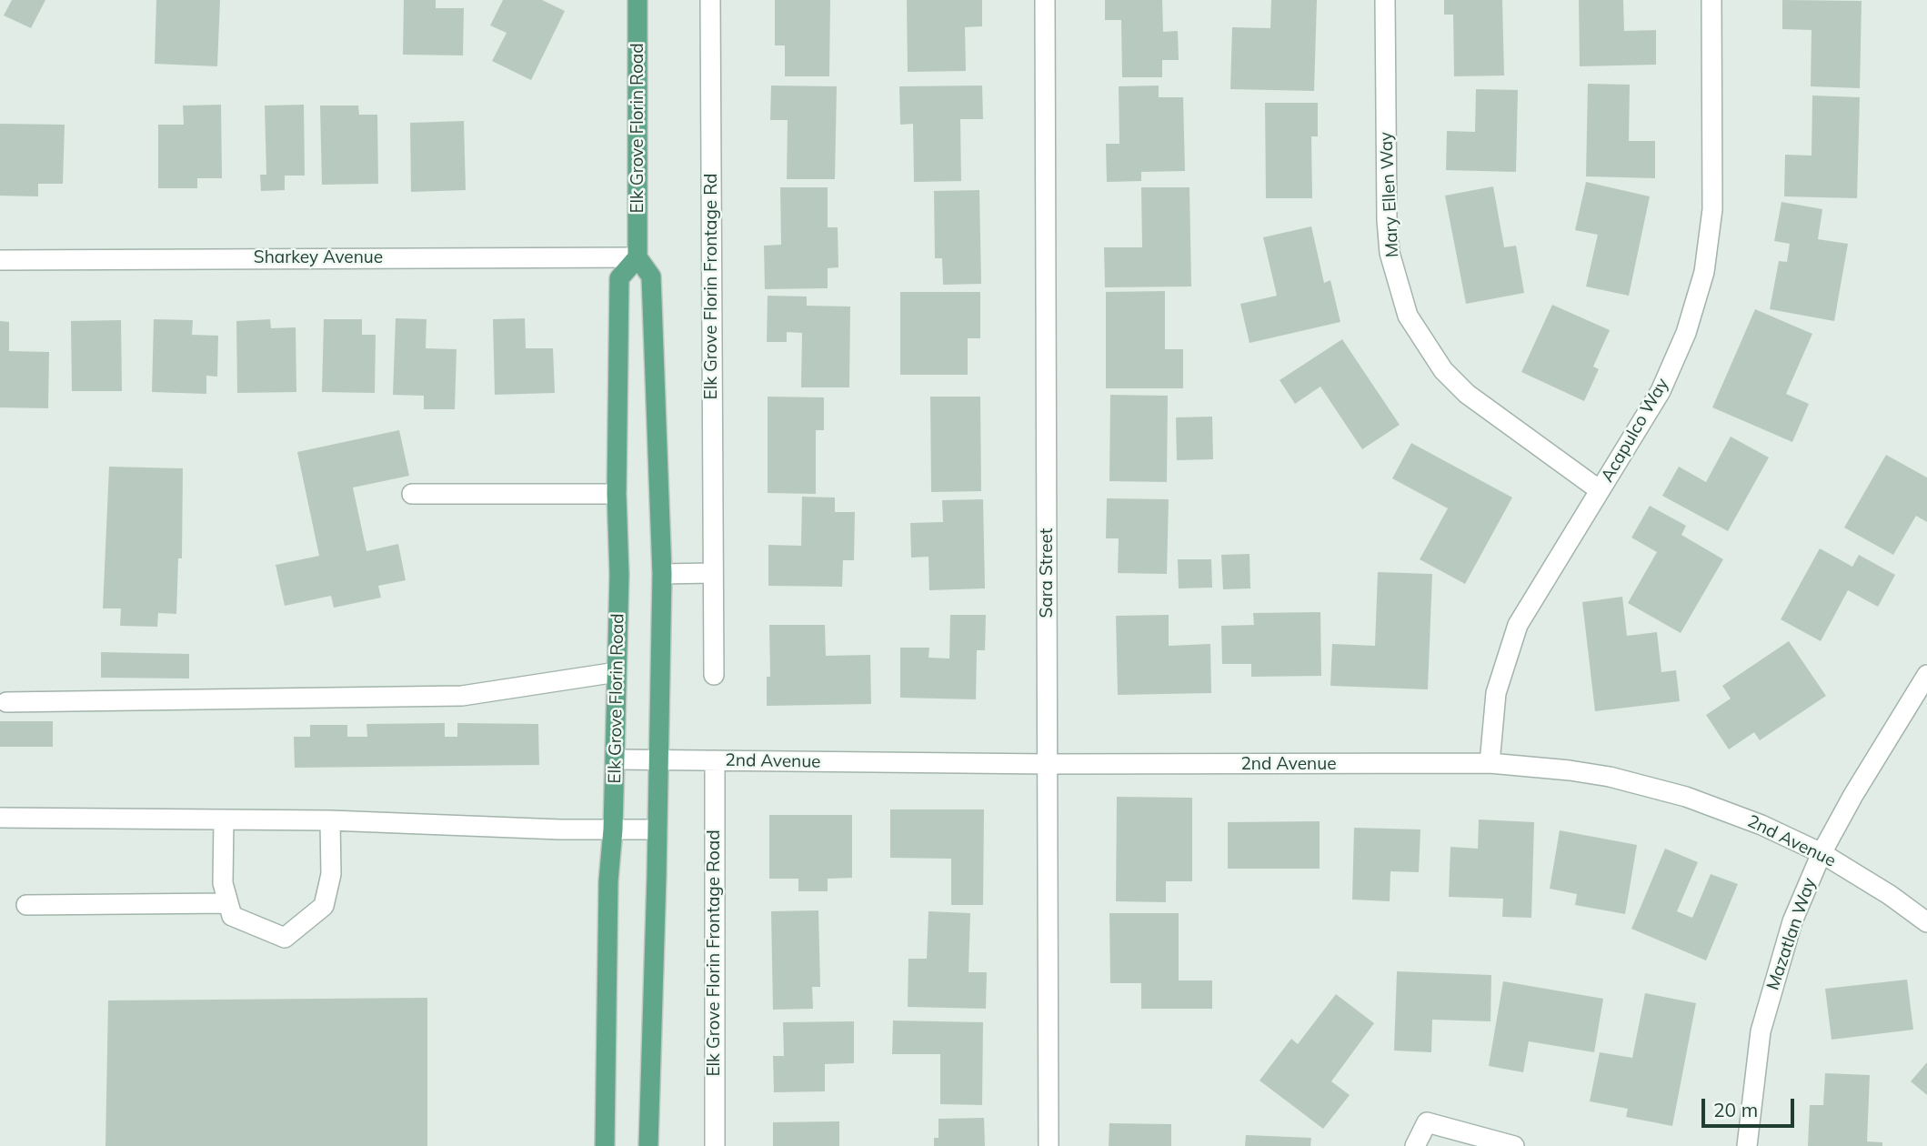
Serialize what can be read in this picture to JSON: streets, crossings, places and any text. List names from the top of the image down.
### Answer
{
  "streets": {
    "main road": ["Elk Grove Florin Road"],
    "street": [
      "Mary Ellen Way",
      "Sharkey Avenue",
      "Elk Grove Florin Frontage Rd",
      "Acapulco Way",
      "Sara Street",
      "2nd Avenue",
      "Mazatlan Way",
      "Elk Grove Florin Frontage Road"
    ]
  },
  "crossings": [
    ["Elk Grove Florin Road", "Sharkey Avenue"],
    ["Elk Grove Florin Road", "2nd Avenue"],
    ["Mary Ellen Way", "Acapulco Way"],
    ["Acapulco Way", "2nd Avenue"],
    ["Sara Street", "2nd Avenue"],
    ["2nd Avenue", "Mazatlan Way"],
    ["2nd Avenue", "Elk Grove Florin Frontage Road"]
  ],
  "scale_bar": "20 m"
}
